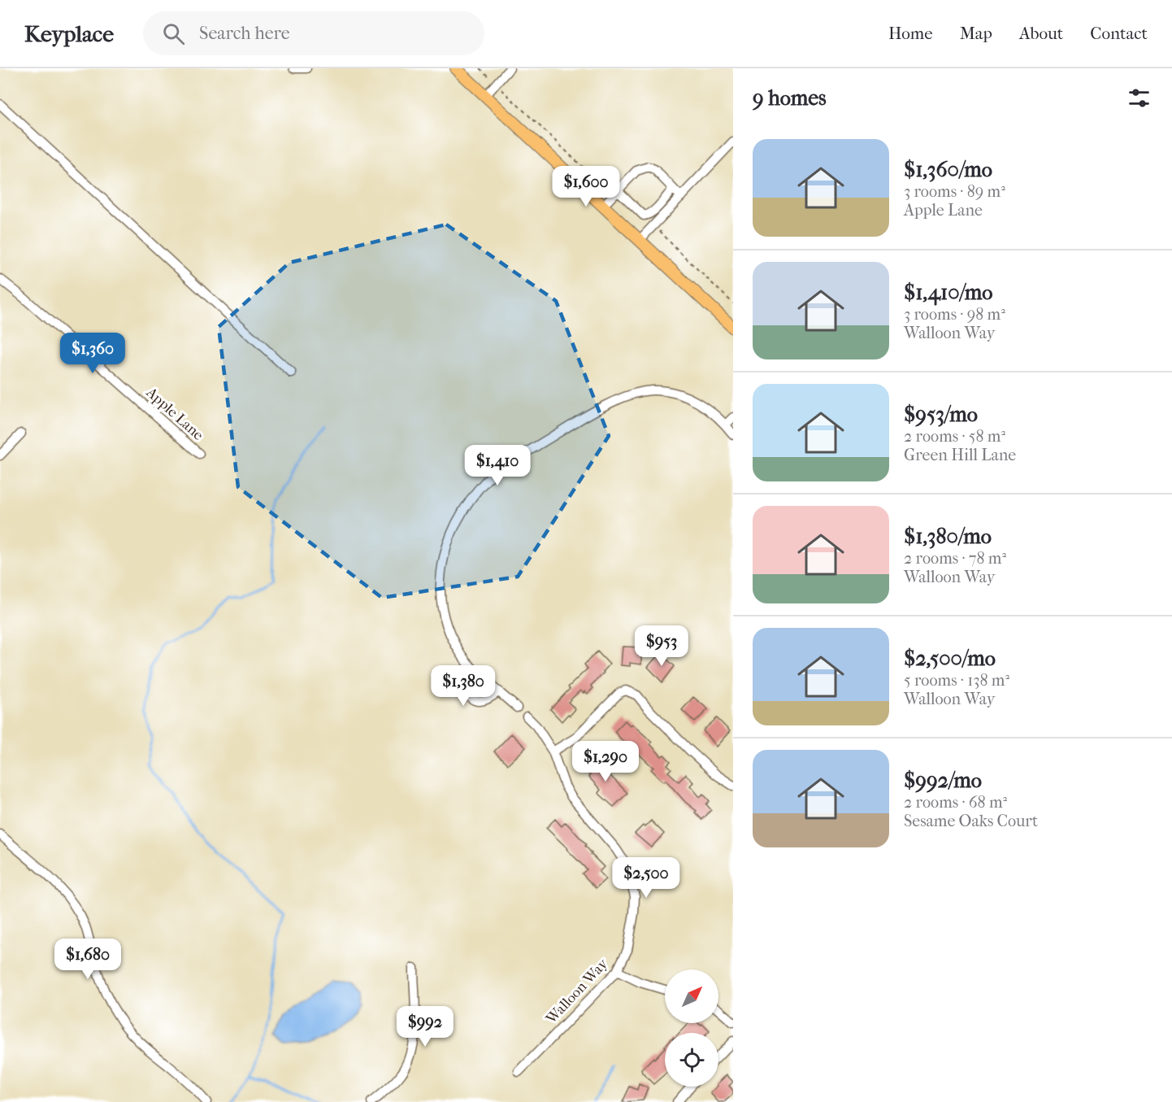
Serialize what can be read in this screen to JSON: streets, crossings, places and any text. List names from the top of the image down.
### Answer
{
  "streets": {
    "street": ["Apple Lane", "Walloon Way"]
  },
  "north": "top right",
  "page": {
    "header": "Keyplace",
    "search": "Search here",
    "nav": [
      "Home",
      "Map",
      "About",
      "Contact"
    ],
    "heading": "9 homes",
    "list": [
      {
        "name": "$1,360/mo",
        "note": "3 rooms · 89 m² · Apple Lane"
      },
      {
        "name": "$1,410/mo",
        "note": "3 rooms · 98 m² · Walloon Way"
      },
      {
        "name": "$953/mo",
        "note": "2 rooms · 58 m² · Green Hill Lane"
      },
      {
        "name": "$1,380/mo",
        "note": "2 rooms · 78 m² · Walloon Way"
      },
      {
        "name": "$2,500/mo",
        "note": "5 rooms · 138 m² · Walloon Way"
      },
      {
        "name": "$992/mo",
        "note": "2 rooms · 68 m² · Sesame Oaks Court"
      }
    ],
    "price": [
      "$1,600",
      "$1,360",
      "$1,410",
      "$953",
      "$1,380",
      "$1,290",
      "$2,500",
      "$1,680",
      "$992"
    ]
  }
}
